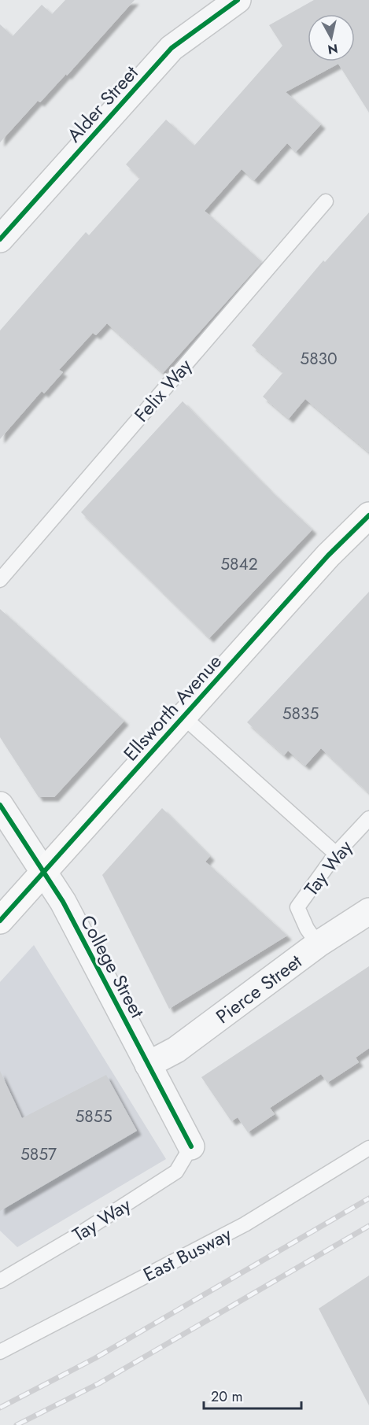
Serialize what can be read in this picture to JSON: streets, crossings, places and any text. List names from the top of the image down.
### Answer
{
  "streets": {
    "street": [
      "Alder Street",
      "Ellsworth Avenue",
      "College Street",
      "Pierce Street"
    ],
    "lane": ["Felix Way", "Tay Way", "East Busway"]
  },
  "crossings": [
    ["Ellsworth Avenue", "College Street"],
    ["Tay Way", "College Street"],
    ["Tay Way", "Pierce Street"],
    ["College Street", "Pierce Street"]
  ],
  "house_numbers": [
    "5830",
    "5842",
    "5835",
    "5855",
    "5857"
  ],
  "scale_bar": "20 m",
  "north": "bottom"
}
